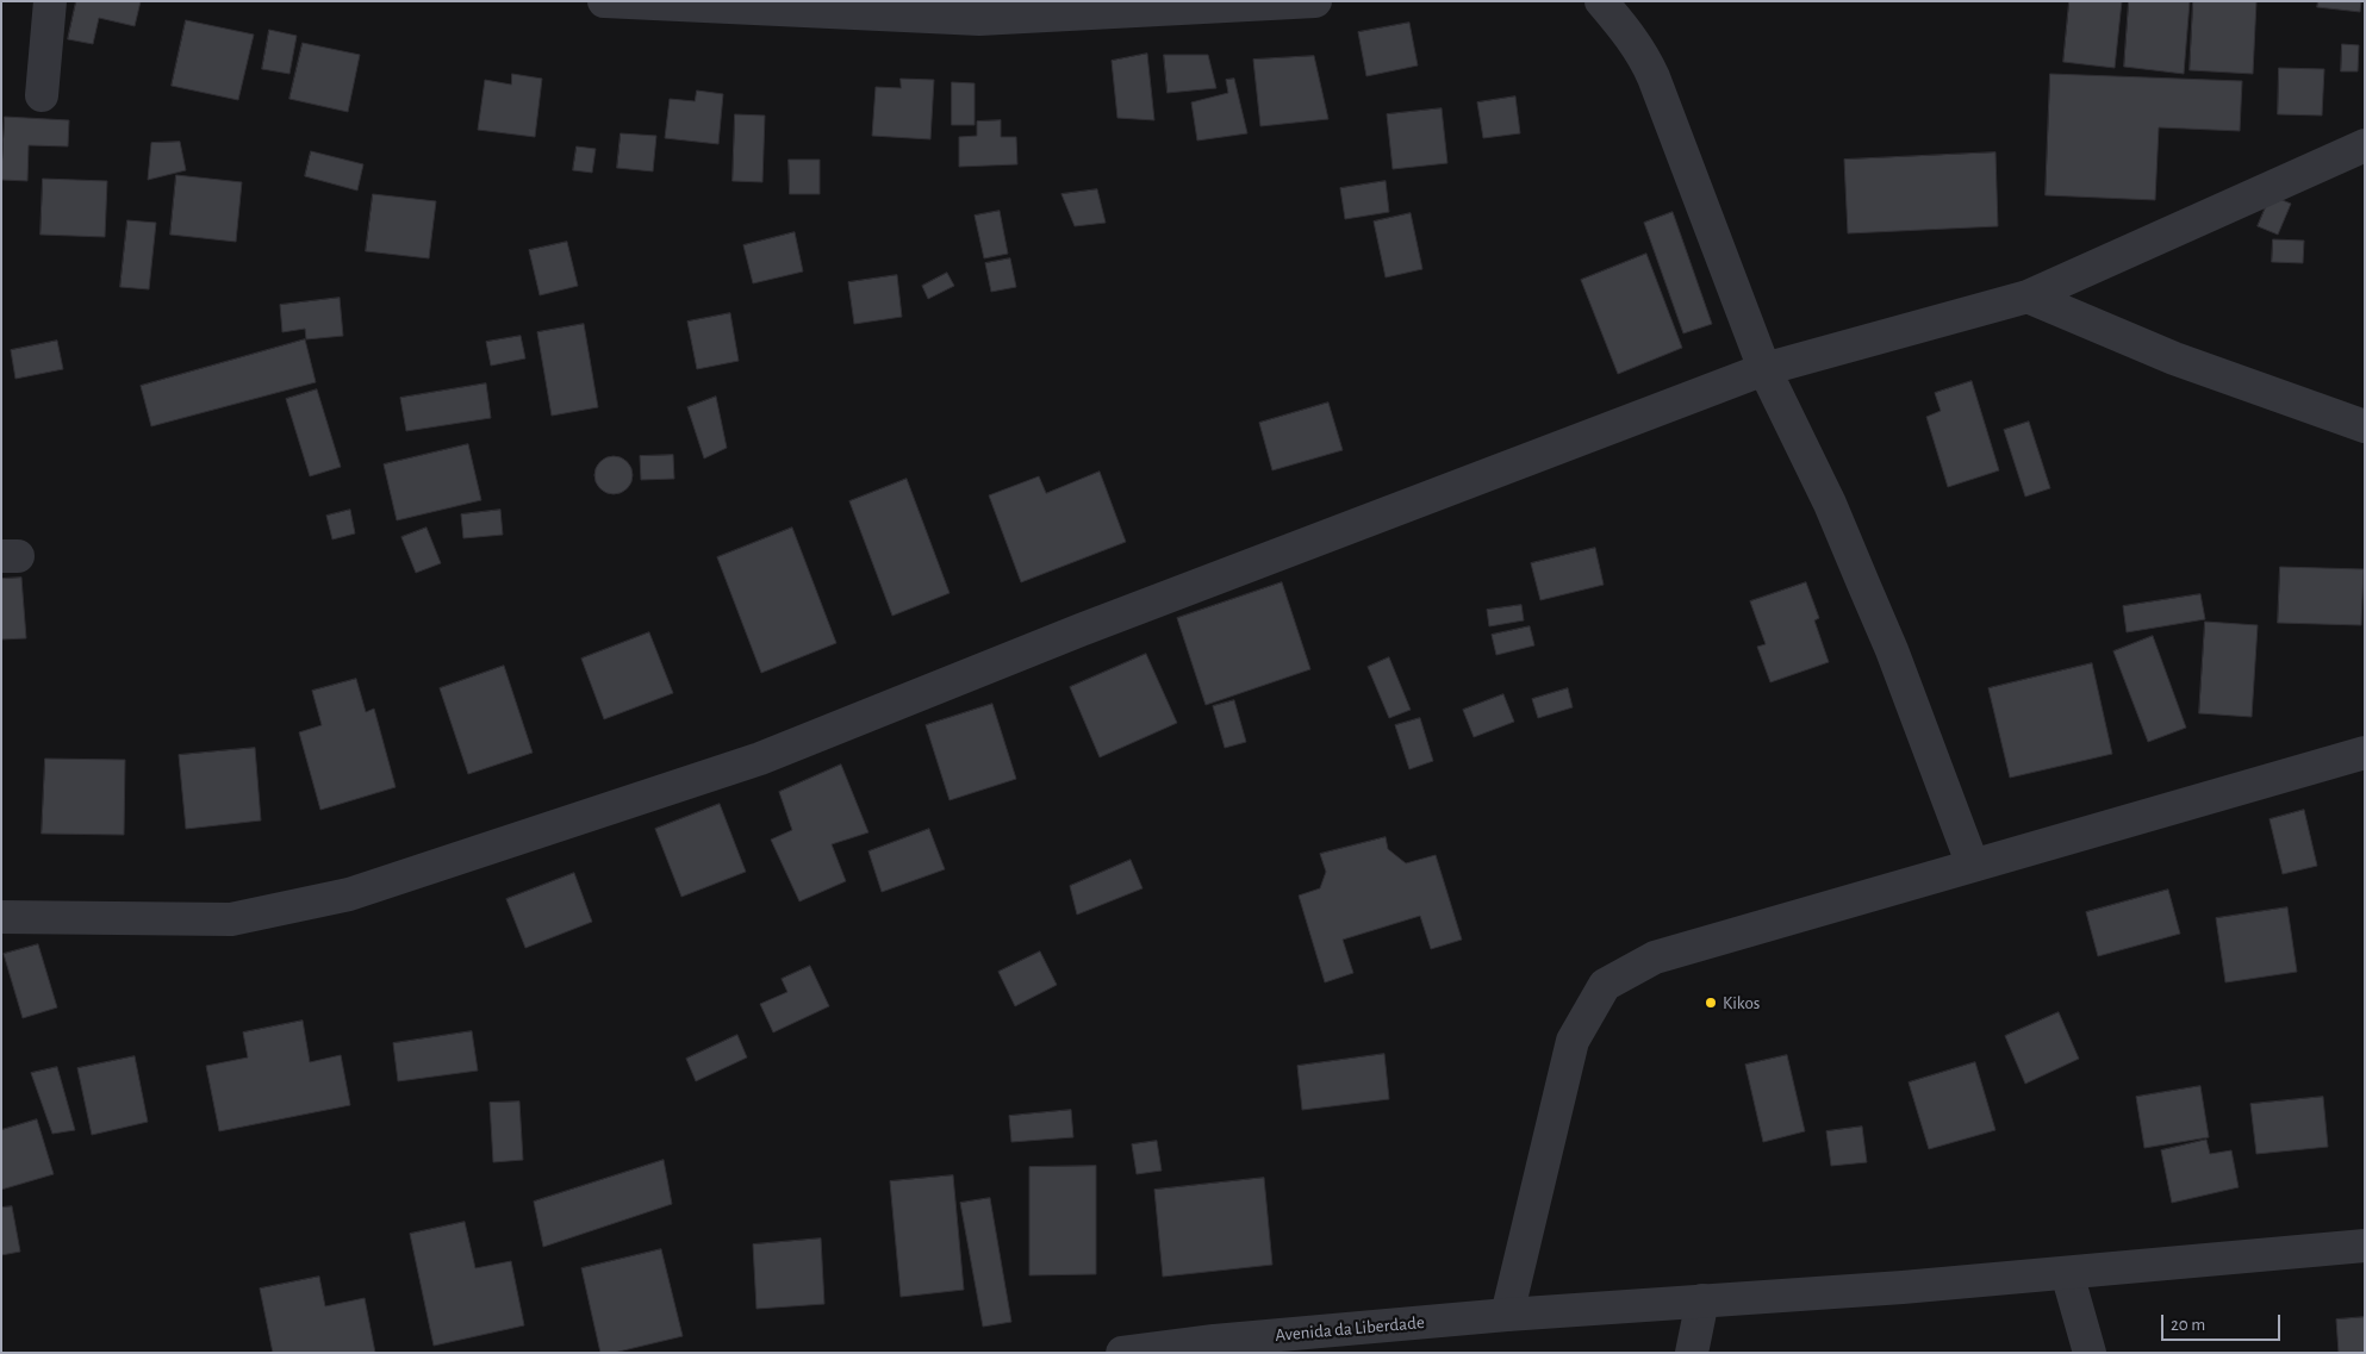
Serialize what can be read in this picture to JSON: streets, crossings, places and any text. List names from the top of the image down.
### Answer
{
  "streets": {
    "street": ["Avenida da Liberdade"]
  },
  "places": ["Kikos"],
  "scale_bar": "20 m"
}
